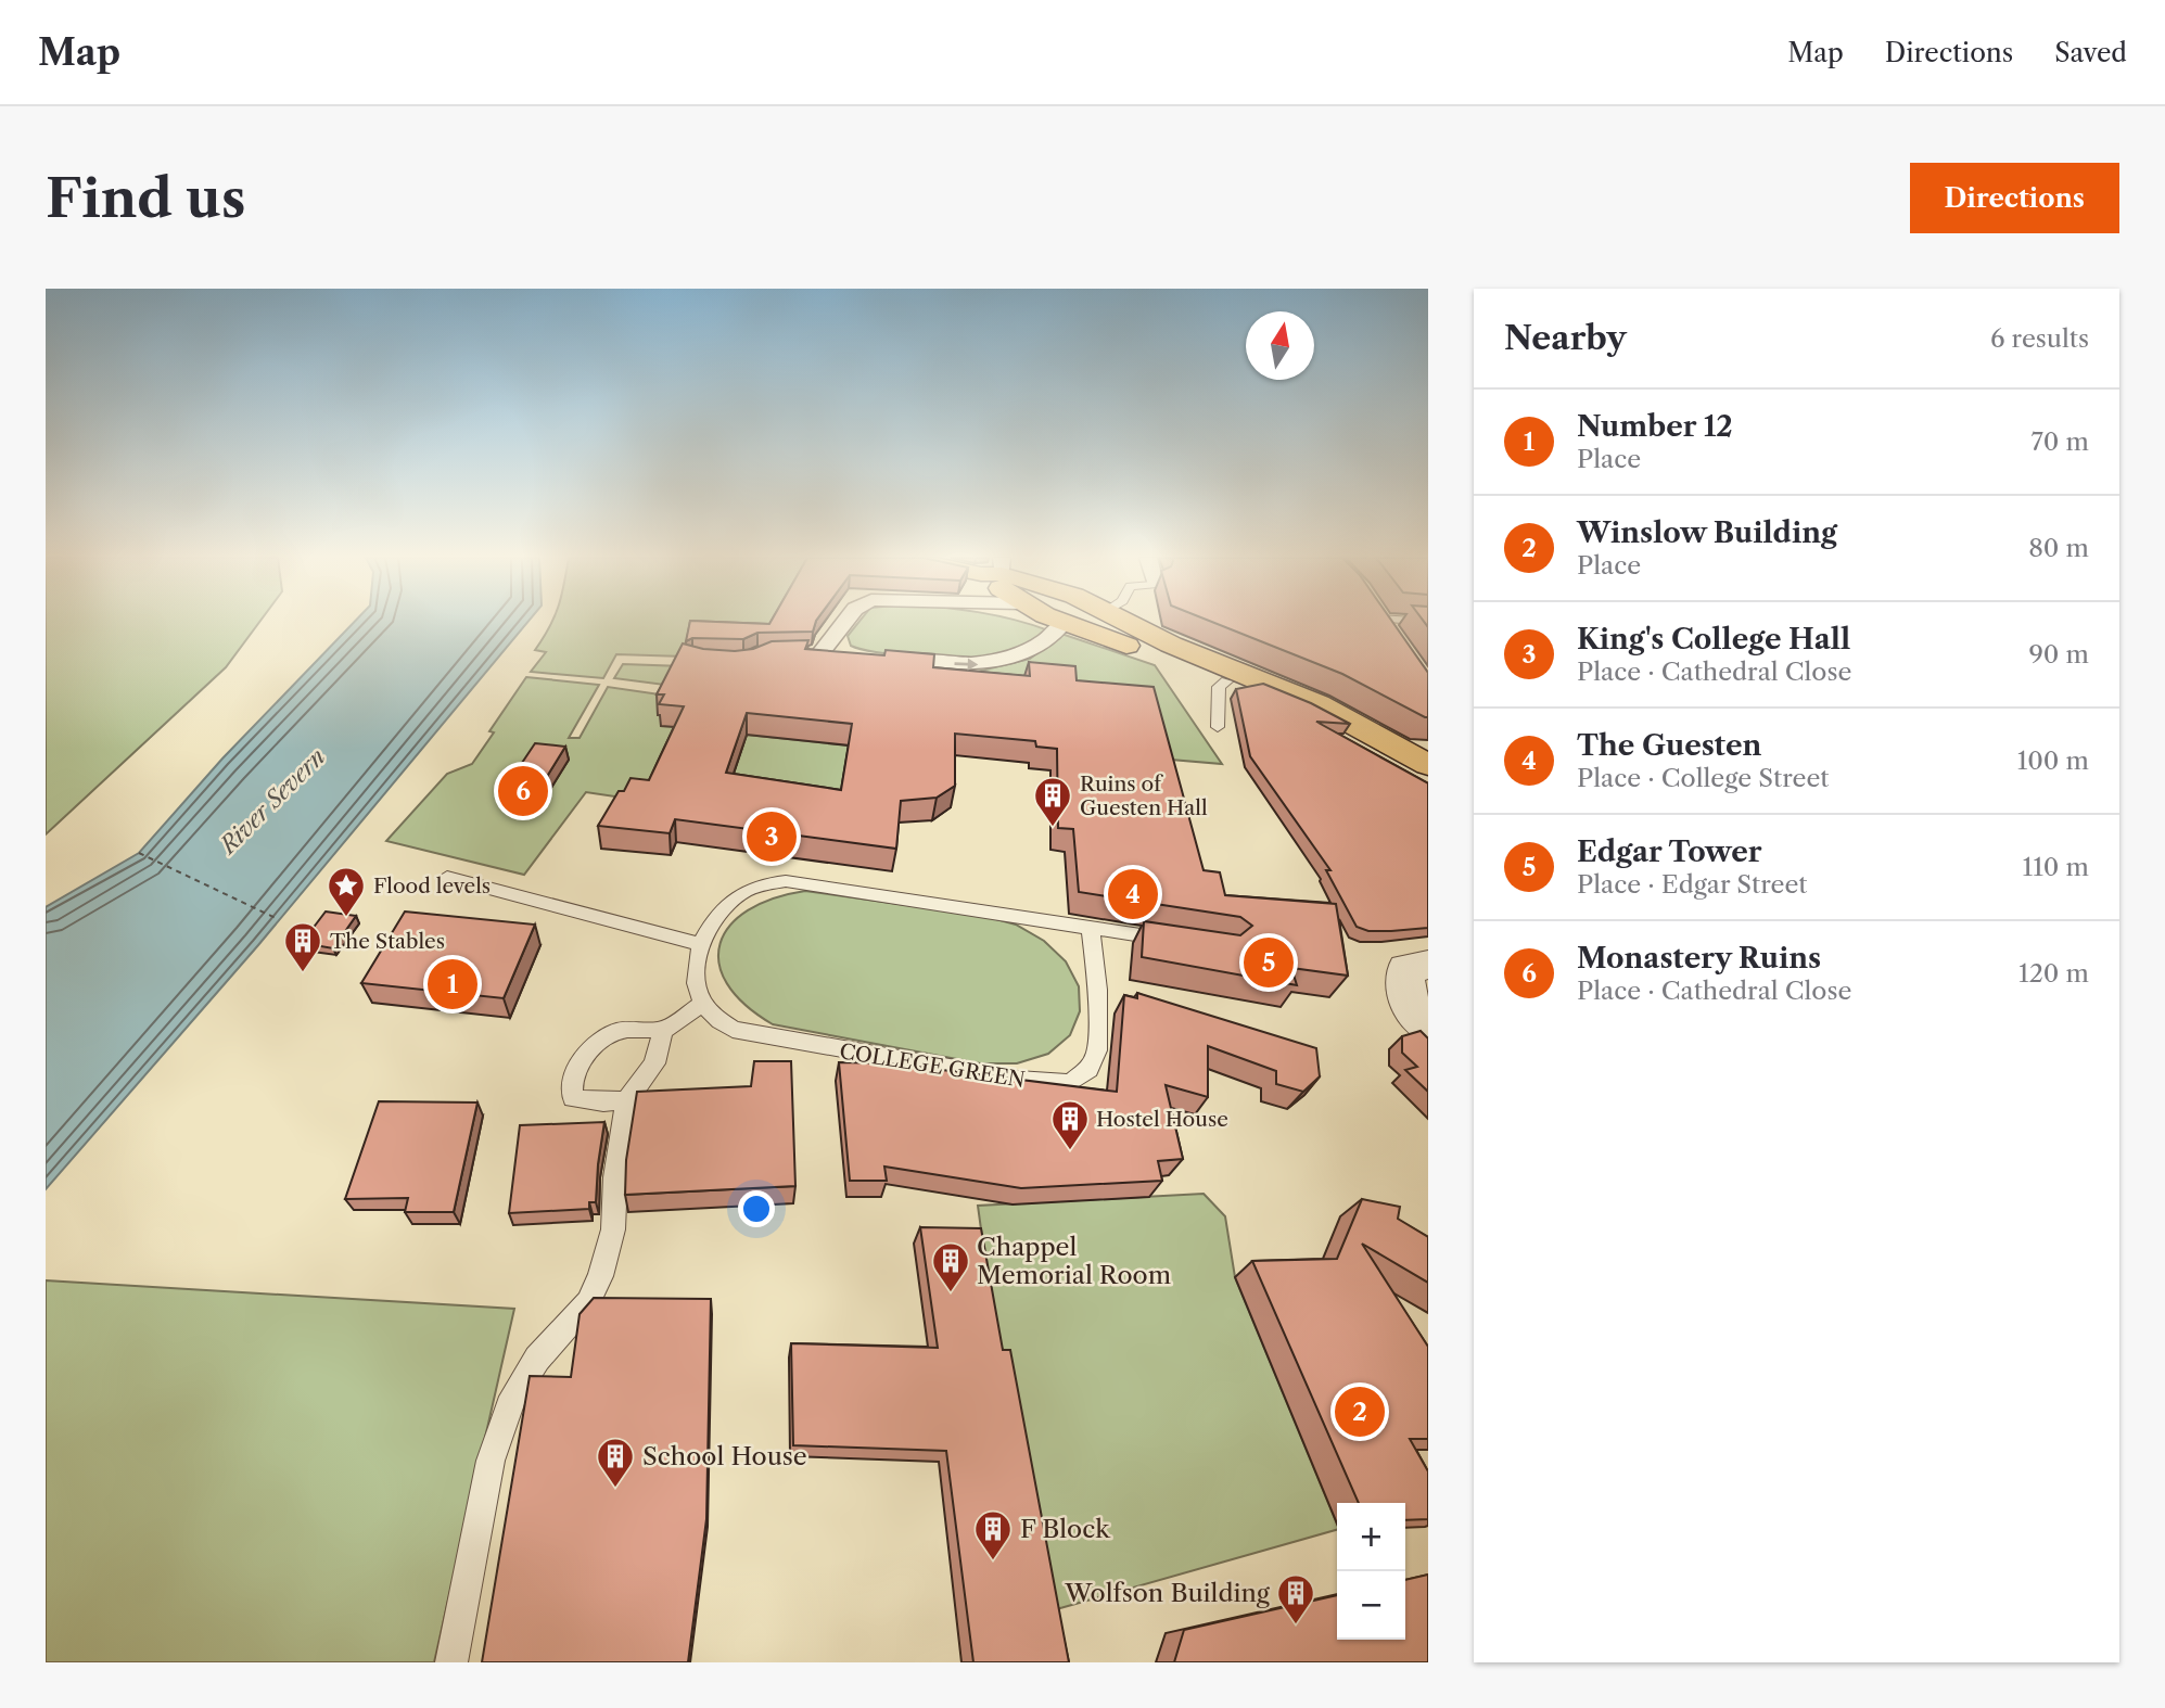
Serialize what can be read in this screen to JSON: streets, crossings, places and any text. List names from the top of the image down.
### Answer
{
  "streets": {
    "lane": ["COLLEGE GREEN"]
  },
  "water": ["River Severn"],
  "places": {
    "building": [
      "Ruins of Guesten Hall",
      "The Stables",
      "Hostel House",
      "Chappel Memorial Room",
      "School House",
      "F Block",
      "Wolfson Building"
    ],
    "place": ["Flood levels"]
  },
  "north": "top",
  "page": {
    "header": "Map",
    "nav": ["Map", "Directions", "Saved"],
    "buttons": "Directions",
    "title": "Find us",
    "heading": ["Nearby", "6 results"],
    "list": [
      {
        "mark": "1",
        "name": "Number 12",
        "note": "Place",
        "value": "70 m"
      },
      {
        "mark": "2",
        "name": "Winslow Building",
        "note": "Place",
        "value": "80 m"
      },
      {
        "mark": "3",
        "name": "King's College Hall",
        "note": "Place · Cathedral Close",
        "value": "90 m"
      },
      {
        "mark": "4",
        "name": "The Guesten",
        "note": "Place · College Street",
        "value": "100 m"
      },
      {
        "mark": "5",
        "name": "Edgar Tower",
        "note": "Place · Edgar Street",
        "value": "110 m"
      },
      {
        "mark": "6",
        "name": "Monastery Ruins",
        "note": "Place · Cathedral Close",
        "value": "120 m"
      }
    ],
    "pins": [
      "6",
      "3",
      "4",
      "5",
      "1",
      "2"
    ],
    "map_buttons": ["+", "−"]
  }
}
